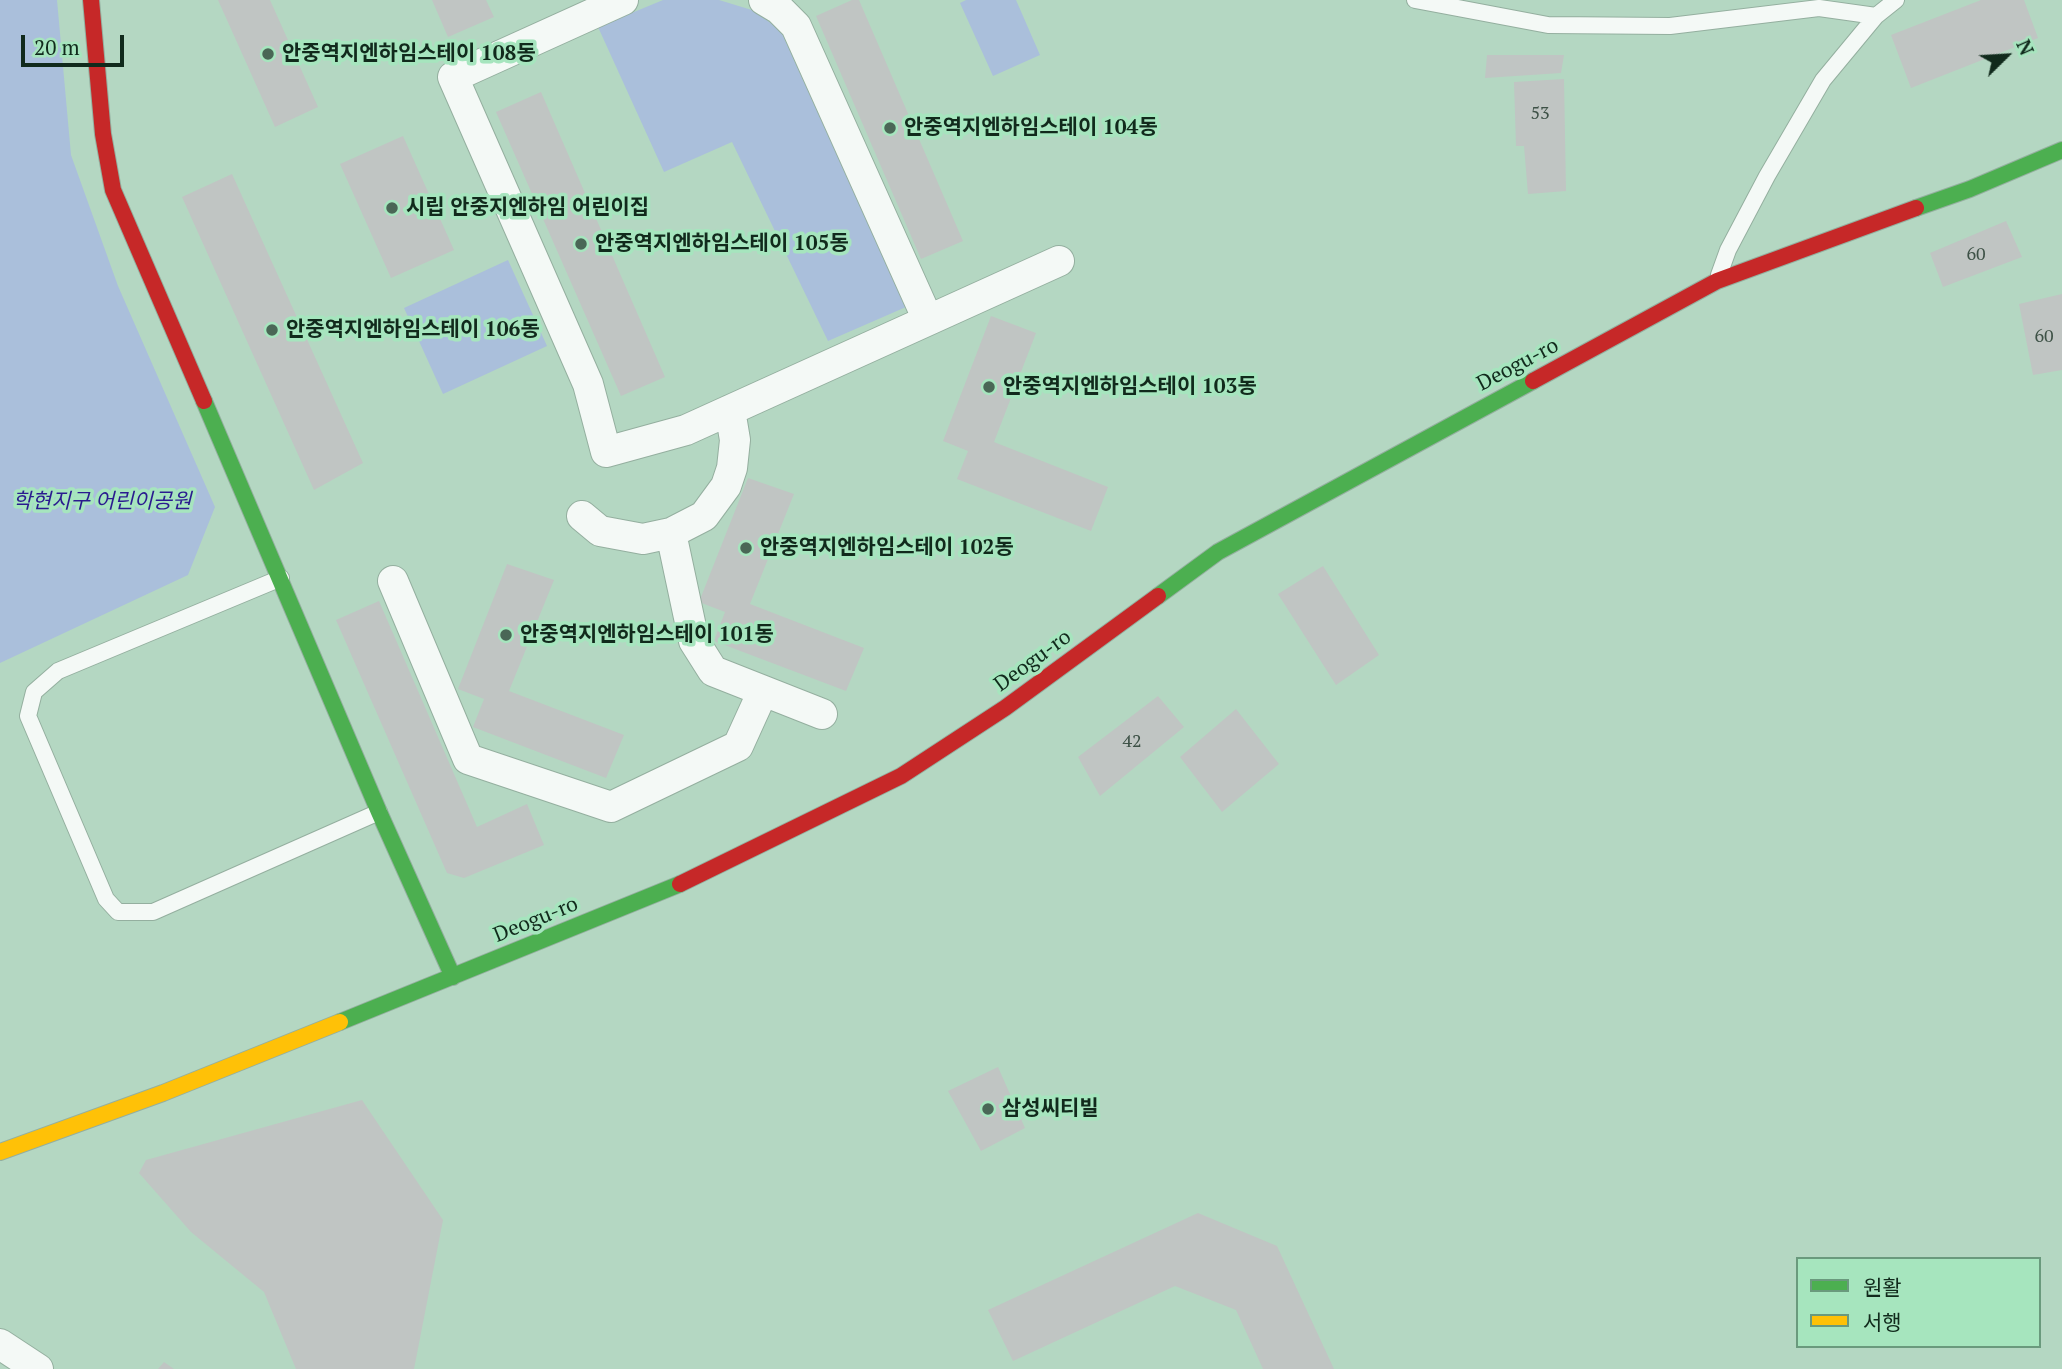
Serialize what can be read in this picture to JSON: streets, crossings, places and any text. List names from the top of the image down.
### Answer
{
  "streets": {
    "street": ["Deogu-ro"]
  },
  "parks": ["학현지구 어린이공원"],
  "places": [
    "안중역지엔하임스테이 108동",
    "안중역지엔하임스테이 104동",
    "시립 안중지엔하임 어린이집",
    "안중역지엔하임스테이 105동",
    "안중역지엔하임스테이 106동",
    "안중역지엔하임스테이 103동",
    "안중역지엔하임스테이 102동",
    "안중역지엔하임스테이 101동",
    "삼성씨티빌"
  ],
  "house_numbers": [
    "53",
    "60",
    "60",
    "42"
  ],
  "legend": ["원활", "서행"],
  "scale_bar": "20 m",
  "north": "top right"
}
